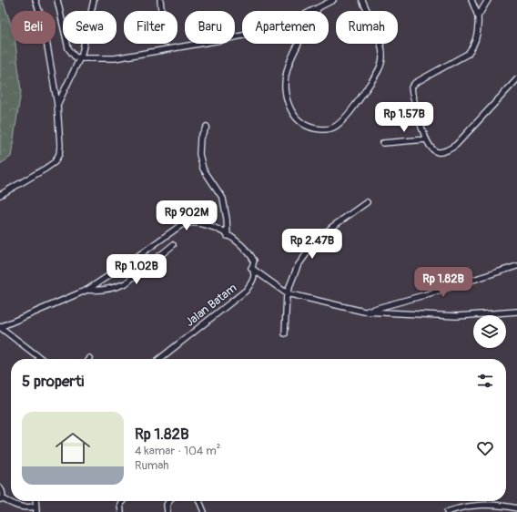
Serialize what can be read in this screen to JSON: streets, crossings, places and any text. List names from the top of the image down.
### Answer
{
  "streets": {
    "street": ["Jalan Batam"]
  },
  "page": {
    "chip": [
      "Beli",
      "Sewa",
      "Filter",
      "Baru",
      "Apartemen",
      "Rumah"
    ],
    "price": [
      "Rp 1.57B",
      "Rp 902M",
      "Rp 2.47B",
      "Rp 1.02B",
      "Rp 1.82B"
    ],
    "heading": "5 properti",
    "list": [
      {
        "name": "Rp 1.82B",
        "note": "4 kamar · 104 m² · Rumah"
      }
    ]
  }
}
